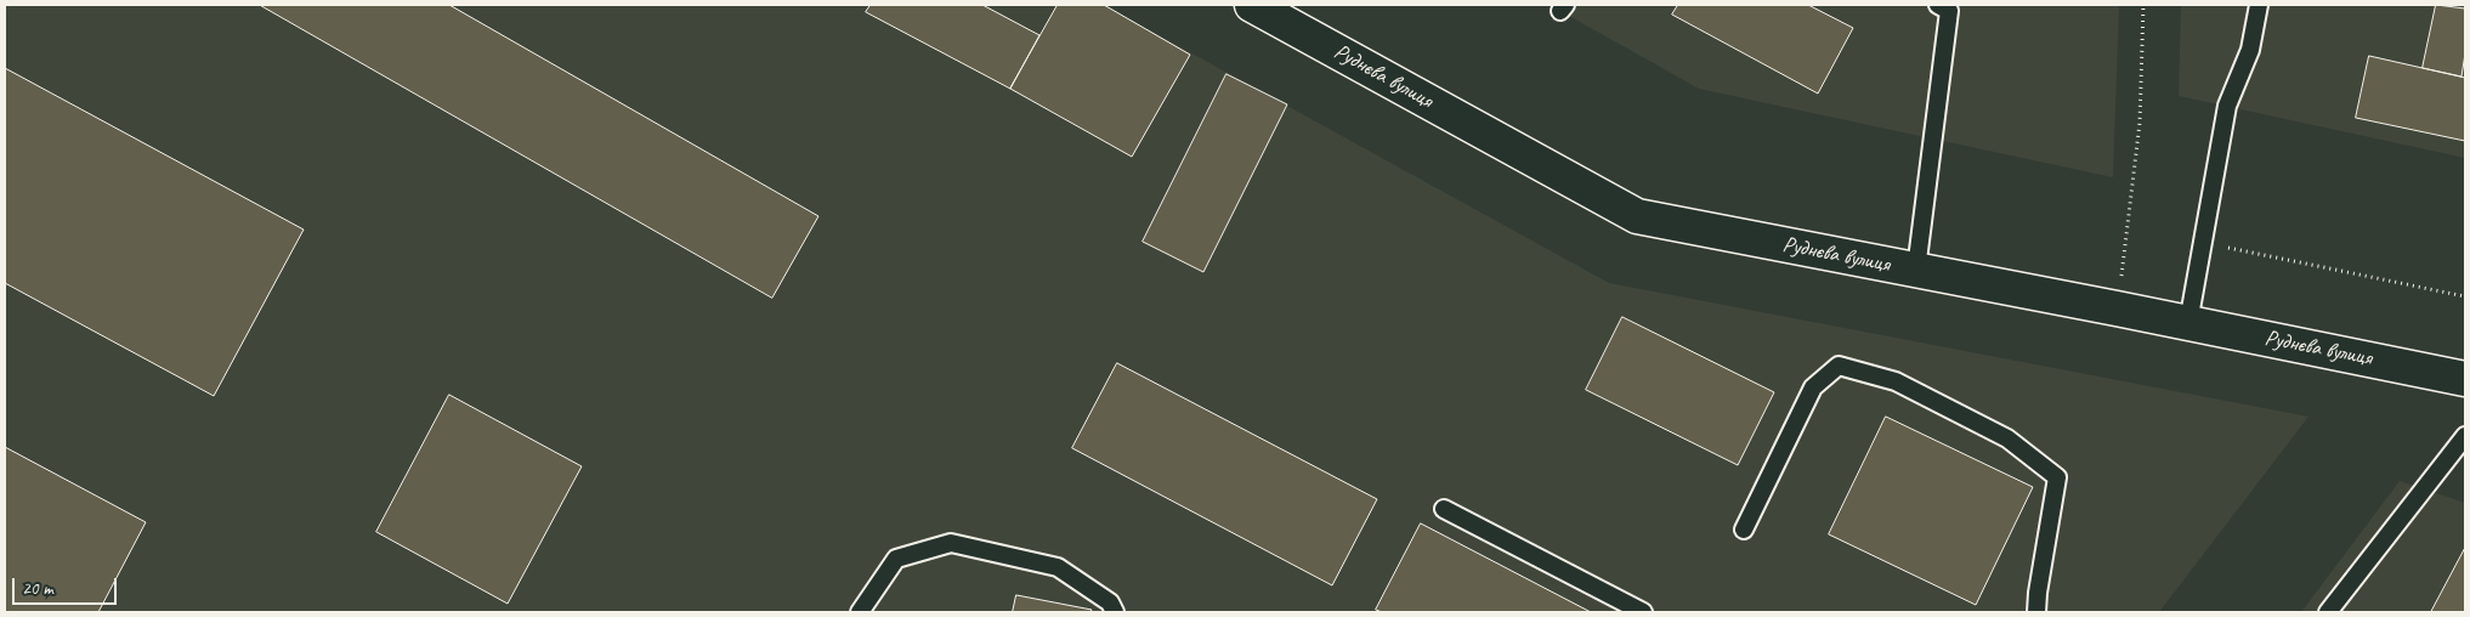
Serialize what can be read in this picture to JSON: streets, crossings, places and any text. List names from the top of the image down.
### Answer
{
  "streets": {
    "street": ["Руднєва вулиця"]
  },
  "scale_bar": "20 m"
}
